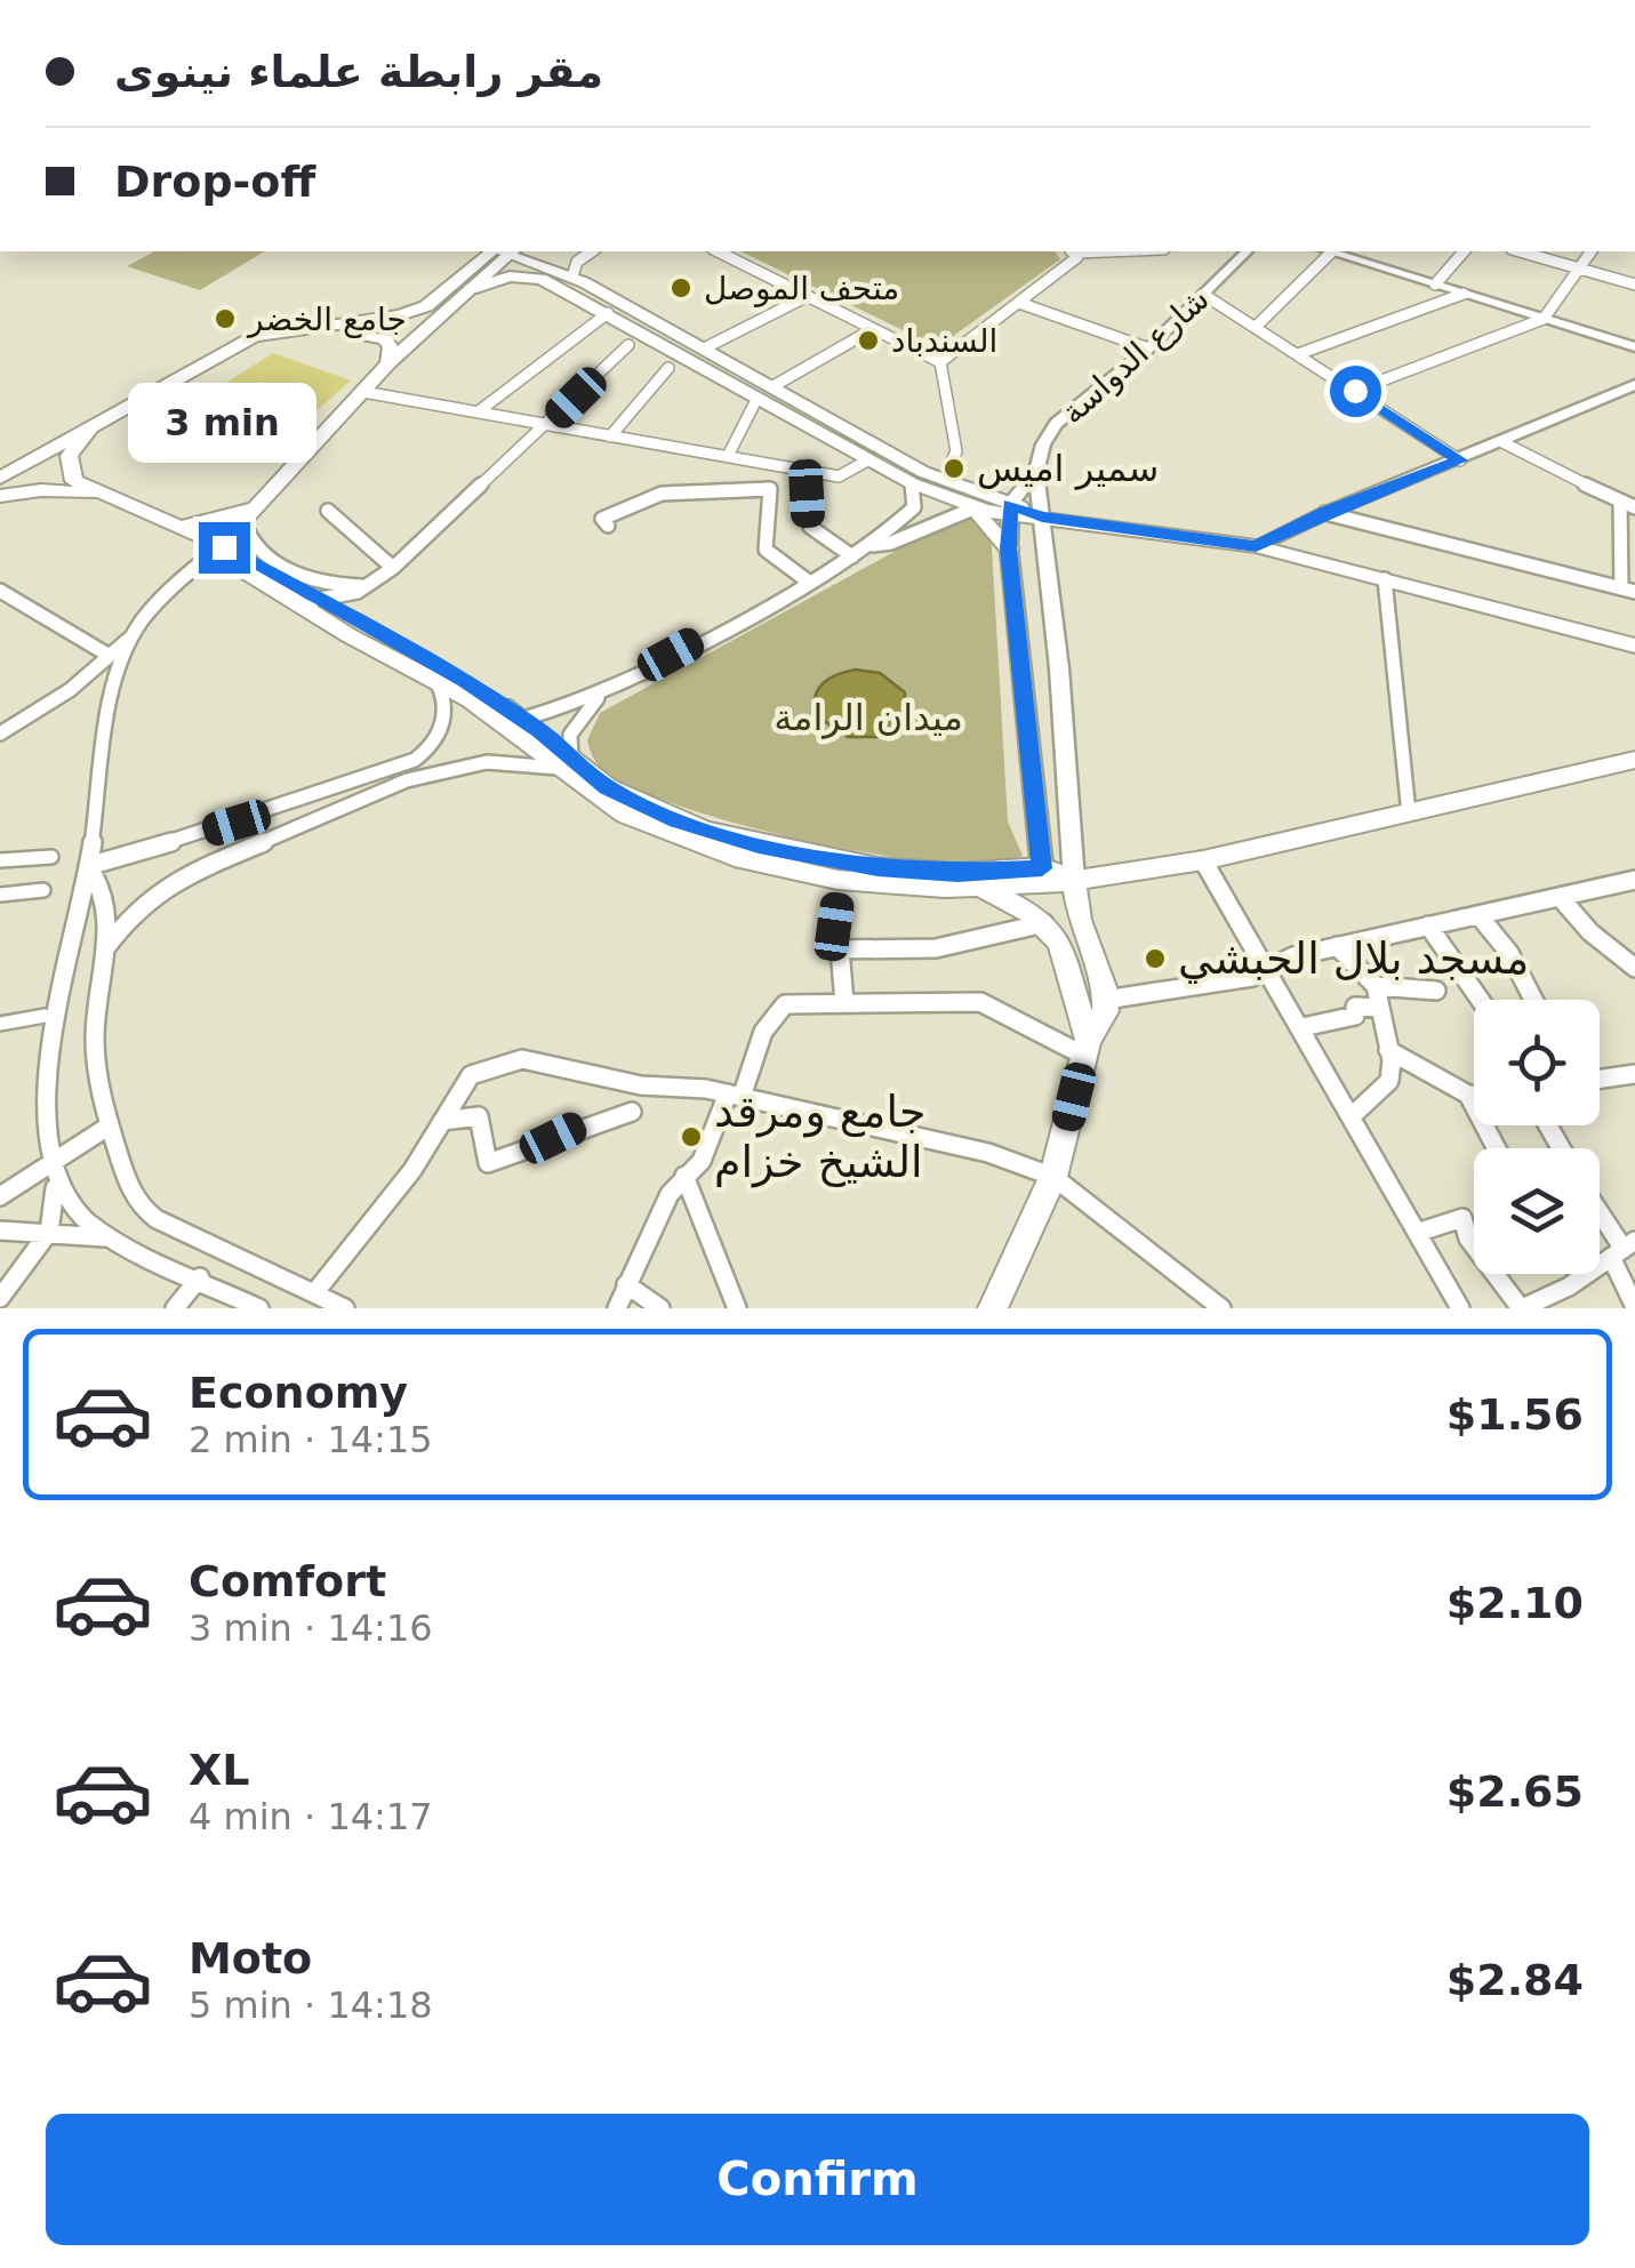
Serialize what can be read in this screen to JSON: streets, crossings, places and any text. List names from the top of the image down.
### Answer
{
  "streets": {
    "street": ["شارع الدواسة"]
  },
  "parks": ["ميدان الرامة"],
  "places": [
    "متحف الموصل",
    "جامع الخضر",
    "السندباد",
    "سمير اميس",
    "مسجد بلال الحبشي",
    "جامع ومرقد الشيخ خزام"
  ],
  "page": {
    "banner": ["مقر رابطة علماء نينوى", "Drop-off"],
    "bubble": "3 min",
    "list": [
      {
        "name": "Economy",
        "note": "2 min · 14:15",
        "value": "$1.56"
      },
      {
        "name": "Comfort",
        "note": "3 min · 14:16",
        "value": "$2.10"
      },
      {
        "name": "XL",
        "note": "4 min · 14:17",
        "value": "$2.65"
      },
      {
        "name": "Moto",
        "note": "5 min · 14:18",
        "value": "$2.84"
      }
    ],
    "buttons": "Confirm"
  }
}
